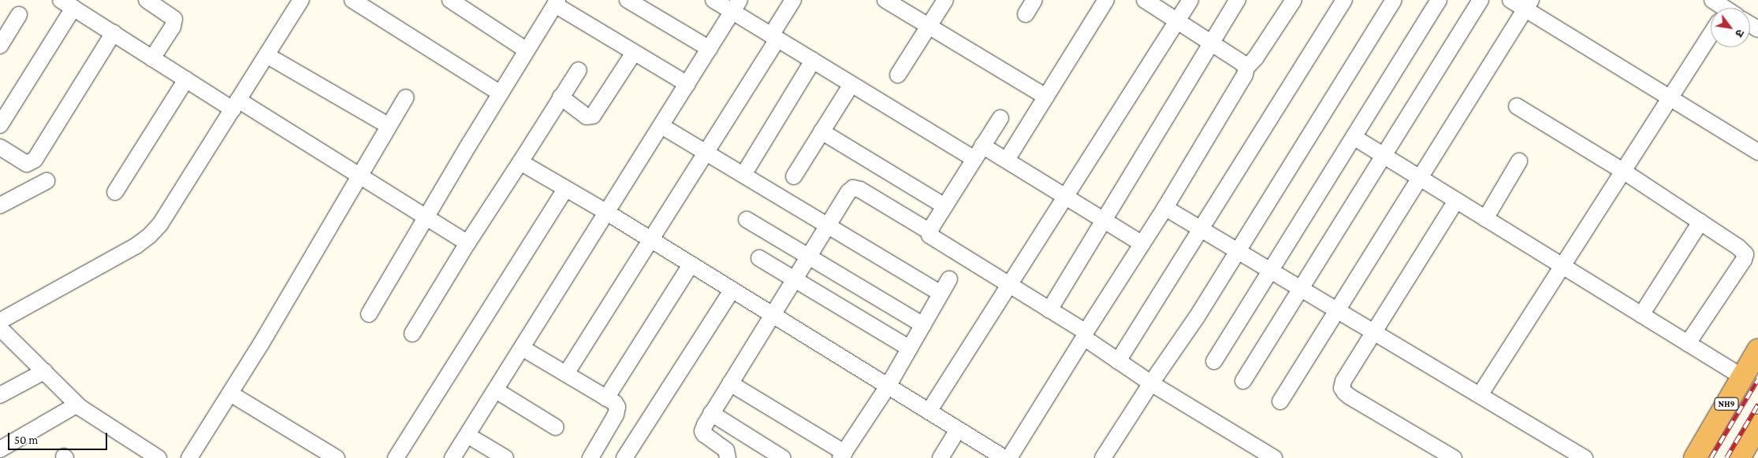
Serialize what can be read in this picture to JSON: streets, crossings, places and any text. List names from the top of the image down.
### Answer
{
  "streets": {
    "highway": ["NH9"]
  },
  "scale_bar": "50 m",
  "north": "bottom right"
}
